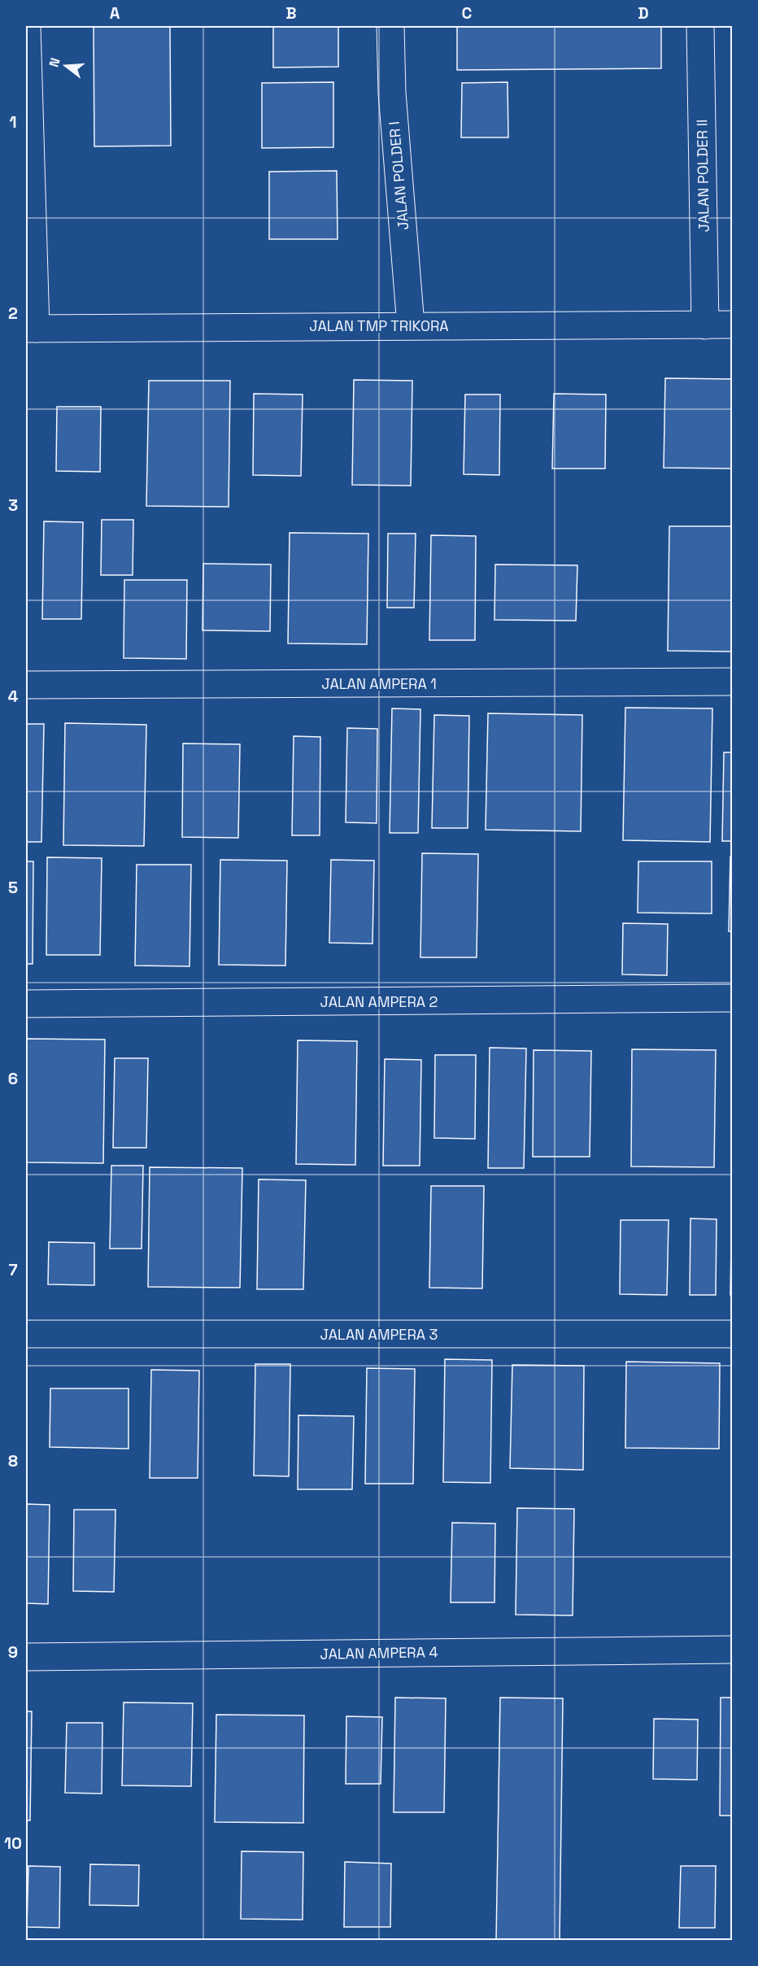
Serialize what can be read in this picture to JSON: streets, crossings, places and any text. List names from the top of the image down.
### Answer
{
  "streets": {
    "main road": [
      "JALAN POLDER I",
      "JALAN POLDER II",
      "JALAN TMP TRIKORA",
      "JALAN AMPERA 1",
      "JALAN AMPERA 2",
      "JALAN AMPERA 3",
      "JALAN AMPERA 4"
    ]
  },
  "crossings": [
    ["JALAN POLDER I", "JALAN TMP TRIKORA"],
    ["JALAN POLDER II", "JALAN TMP TRIKORA"]
  ],
  "north": "left",
  "grid": {
    "columns": [
      "A",
      "B",
      "C",
      "D"
    ],
    "rows": [
      "1",
      "2",
      "3",
      "4",
      "5",
      "6",
      "7",
      "8",
      "9",
      "10"
    ]
  }
}
